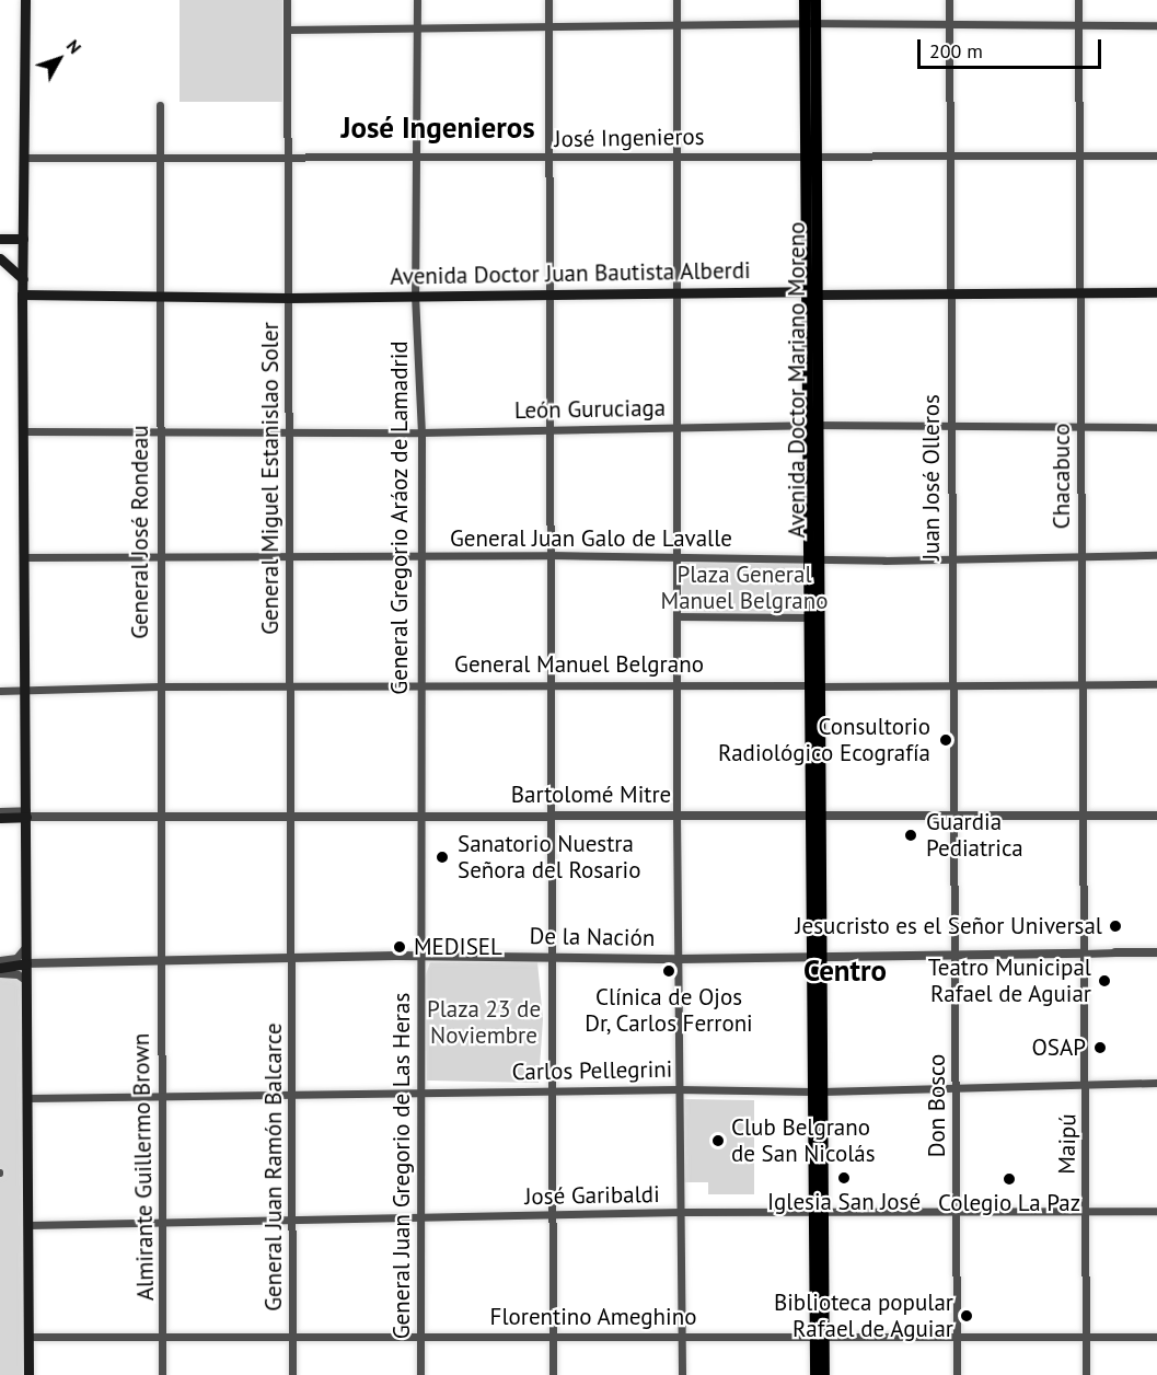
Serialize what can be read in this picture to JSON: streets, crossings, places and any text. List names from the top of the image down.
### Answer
{
  "streets": {
    "main road": ["Avenida Doctor Juan Bautista Alberdi", "Avenida Doctor Mariano Moreno"],
    "street": [
      "José Ingenieros",
      "León Guruciaga",
      "Chacabuco",
      "Juan José Olleros",
      "General Miguel Estanislao Soler",
      "General Gregorio Aráoz de Lamadrid",
      "General José Rondeau",
      "General Juan Galo de Lavalle",
      "General Manuel Belgrano",
      "Bartolomé Mitre",
      "De la Nación",
      "Carlos Pellegrini",
      "Don Bosco",
      "Maipú",
      "General Juan Gregorio de Las Heras",
      "Almirante Guillermo Brown",
      "General Juan Ramón Balcarce",
      "José Garibaldi",
      "Florentino Ameghino"
    ]
  },
  "crossings": [
    ["José Ingenieros", "Avenida Doctor Mariano Moreno"],
    ["José Ingenieros", "Chacabuco"],
    ["José Ingenieros", "Juan José Olleros"],
    ["José Ingenieros", "General Miguel Estanislao Soler"],
    ["José Ingenieros", "General Gregorio Aráoz de Lamadrid"],
    ["José Ingenieros", "General José Rondeau"],
    ["Avenida Doctor Juan Bautista Alberdi", "Avenida Doctor Mariano Moreno"],
    ["Avenida Doctor Juan Bautista Alberdi", "Chacabuco"],
    ["Avenida Doctor Juan Bautista Alberdi", "Juan José Olleros"],
    ["Avenida Doctor Juan Bautista Alberdi", "General Miguel Estanislao Soler"],
    ["Avenida Doctor Juan Bautista Alberdi", "General Gregorio Aráoz de Lamadrid"],
    ["Avenida Doctor Juan Bautista Alberdi", "General José Rondeau"],
    ["Avenida Doctor Mariano Moreno", "León Guruciaga"],
    ["Avenida Doctor Mariano Moreno", "General Juan Galo de Lavalle"],
    ["Avenida Doctor Mariano Moreno", "General Manuel Belgrano"],
    ["Avenida Doctor Mariano Moreno", "Bartolomé Mitre"],
    ["Avenida Doctor Mariano Moreno", "De la Nación"],
    ["Avenida Doctor Mariano Moreno", "Carlos Pellegrini"],
    ["Avenida Doctor Mariano Moreno", "José Garibaldi"],
    ["Avenida Doctor Mariano Moreno", "Florentino Ameghino"],
    ["León Guruciaga", "Chacabuco"],
    ["León Guruciaga", "Juan José Olleros"],
    ["León Guruciaga", "General Miguel Estanislao Soler"],
    ["León Guruciaga", "General Gregorio Aráoz de Lamadrid"],
    ["León Guruciaga", "General José Rondeau"],
    ["Chacabuco", "General Juan Galo de Lavalle"],
    ["Chacabuco", "General Manuel Belgrano"],
    ["Chacabuco", "Bartolomé Mitre"],
    ["Chacabuco", "De la Nación"],
    ["Chacabuco", "Maipú"],
    ["Juan José Olleros", "General Juan Galo de Lavalle"],
    ["Juan José Olleros", "General Manuel Belgrano"],
    ["Juan José Olleros", "Bartolomé Mitre"],
    ["Juan José Olleros", "De la Nación"],
    ["Juan José Olleros", "Don Bosco"],
    ["General Miguel Estanislao Soler", "General Juan Galo de Lavalle"],
    ["General Miguel Estanislao Soler", "General Manuel Belgrano"],
    ["General Miguel Estanislao Soler", "Bartolomé Mitre"],
    ["General Miguel Estanislao Soler", "De la Nación"],
    ["General Miguel Estanislao Soler", "General Juan Ramón Balcarce"],
    ["General Gregorio Aráoz de Lamadrid", "General Juan Galo de Lavalle"],
    ["General Gregorio Aráoz de Lamadrid", "General Manuel Belgrano"],
    ["General Gregorio Aráoz de Lamadrid", "Bartolomé Mitre"],
    ["General Gregorio Aráoz de Lamadrid", "De la Nación"],
    ["General Gregorio Aráoz de Lamadrid", "General Juan Gregorio de Las Heras"],
    ["General José Rondeau", "General Juan Galo de Lavalle"],
    ["General José Rondeau", "General Manuel Belgrano"],
    ["General José Rondeau", "Bartolomé Mitre"],
    ["General José Rondeau", "De la Nación"],
    ["General José Rondeau", "Almirante Guillermo Brown"],
    ["De la Nación", "Don Bosco"],
    ["De la Nación", "Maipú"],
    ["De la Nación", "General Juan Gregorio de Las Heras"],
    ["De la Nación", "Almirante Guillermo Brown"],
    ["De la Nación", "General Juan Ramón Balcarce"],
    ["Carlos Pellegrini", "Don Bosco"],
    ["Carlos Pellegrini", "Maipú"],
    ["Carlos Pellegrini", "General Juan Gregorio de Las Heras"],
    ["Carlos Pellegrini", "Almirante Guillermo Brown"],
    ["Carlos Pellegrini", "General Juan Ramón Balcarce"],
    ["Don Bosco", "José Garibaldi"],
    ["Don Bosco", "Florentino Ameghino"],
    ["Maipú", "José Garibaldi"],
    ["Maipú", "Florentino Ameghino"],
    ["General Juan Gregorio de Las Heras", "José Garibaldi"],
    ["General Juan Gregorio de Las Heras", "Florentino Ameghino"],
    ["Almirante Guillermo Brown", "José Garibaldi"],
    ["Almirante Guillermo Brown", "Florentino Ameghino"],
    ["General Juan Ramón Balcarce", "José Garibaldi"],
    ["General Juan Ramón Balcarce", "Florentino Ameghino"]
  ],
  "districts": ["José Ingenieros", "Centro"],
  "parks": ["Plaza General Manuel Belgrano", "Plaza 23 de Noviembre"],
  "places": [
    "Consultorio Radiológico Ecografía",
    "Guardia Pediatrica",
    "Sanatorio Nuestra Señora del Rosario",
    "Jesucristo es el Señor Universal",
    "MEDISEL",
    "Clínica de Ojos Dr, Carlos Ferroni",
    "Teatro Municipal Rafael de Aguiar",
    "OSAP",
    "Club Belgrano de San Nicolás",
    "Iglesia San José",
    "Colegio La Paz",
    "Biblioteca popular Rafael de Aguiar"
  ],
  "scale_bar": "200 m",
  "north": "top right"
}
